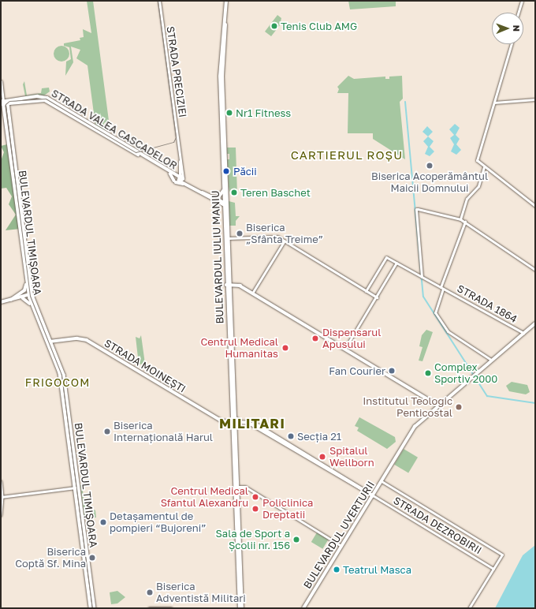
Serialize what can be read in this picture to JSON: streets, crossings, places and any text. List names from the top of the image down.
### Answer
{
  "streets": {
    "main road": [
      "STRADA VALEA CASCADELOR",
      "BULEVARDUL TIMIȘOARA",
      "BULEVARDUL IULIU MANIU",
      "STRADA MOINEȘTI",
      "STRADA DEZROBIRII",
      "BULEVARDUL UVERTURII"
    ],
    "street": ["STRADA PRECIZIEI", "STRADA 1864"]
  },
  "crossings": [
    ["STRADA PRECIZIEI", "STRADA VALEA CASCADELOR"],
    ["STRADA VALEA CASCADELOR", "BULEVARDUL TIMIȘOARA"],
    ["STRADA VALEA CASCADELOR", "BULEVARDUL IULIU MANIU"],
    ["BULEVARDUL TIMIȘOARA", "STRADA MOINEȘTI"],
    ["BULEVARDUL IULIU MANIU", "STRADA MOINEȘTI"],
    ["BULEVARDUL IULIU MANIU", "STRADA DEZROBIRII"],
    ["STRADA 1864", "BULEVARDUL UVERTURII"],
    ["STRADA MOINEȘTI", "STRADA DEZROBIRII"],
    ["STRADA DEZROBIRII", "BULEVARDUL UVERTURII"]
  ],
  "districts": ["CARTIERUL ROȘU", "FRIGOCOM", "MILITARI"],
  "places": [
    "Tenis Club AMG",
    "Nr1 Fitness",
    "Biserica Acoperământul Maicii Domnului",
    "Păcii",
    "Teren Baschet",
    "Biserica „Sfânta Treime”",
    "Dispensarul Apusului",
    "Centrul Medical Humanitas",
    "Fan Courier",
    "Complex Sportiv 2000",
    "Institutul Teologic Penticostal",
    "Biserica Internațională Harul",
    "Secția 21",
    "Spitalul Wellborn",
    "Centrul Medical Sfantul Alexandru",
    "Policlinica Dreptatii",
    "Detașamentul de pompieri “Bujoreni”",
    "Sala de Sport a Școlii nr. 156",
    "Biserica Coptă Sf. Mina",
    "Teatrul Masca",
    "Biserica Adventistă Militari"
  ],
  "north": "right"
}
